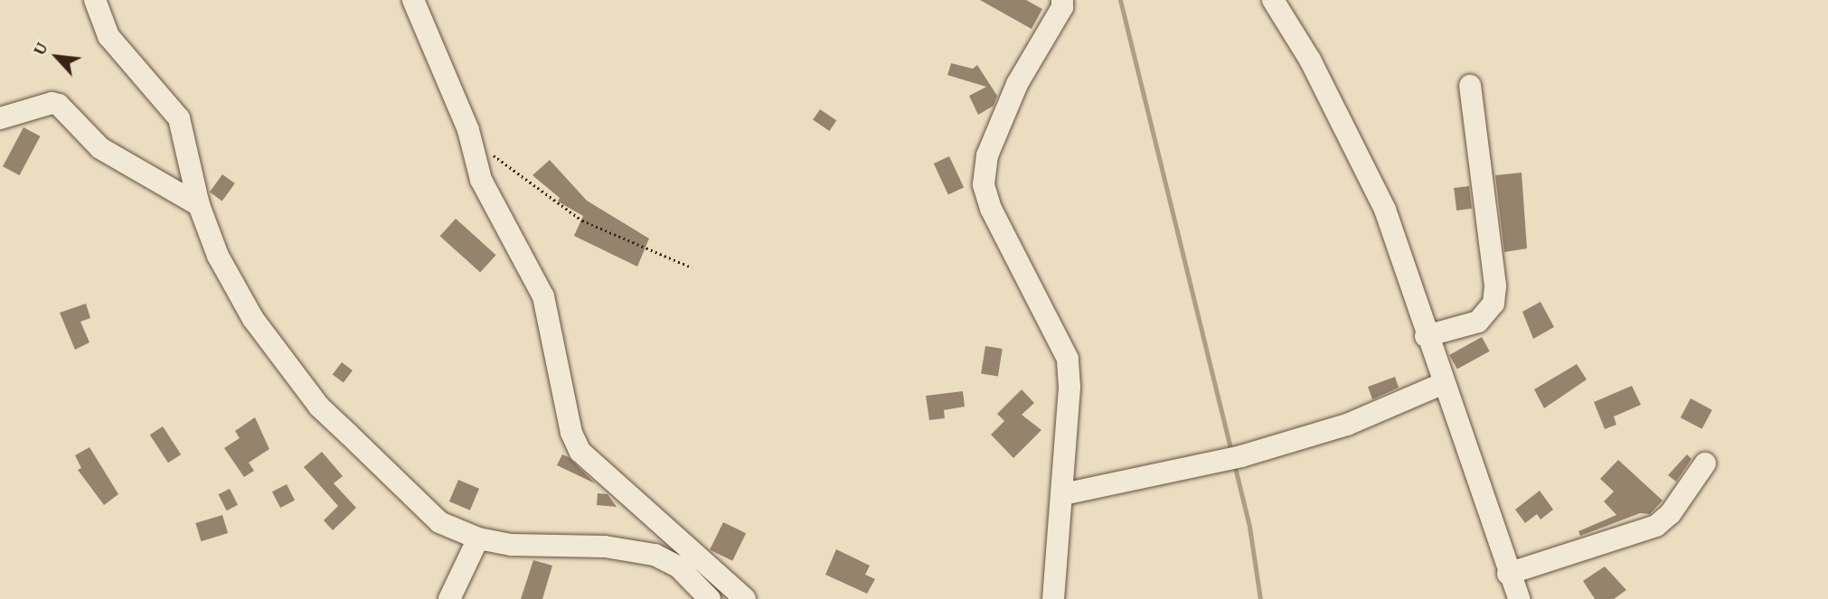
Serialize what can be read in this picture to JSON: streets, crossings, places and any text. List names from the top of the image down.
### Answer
{
  "north": "top left"
}
